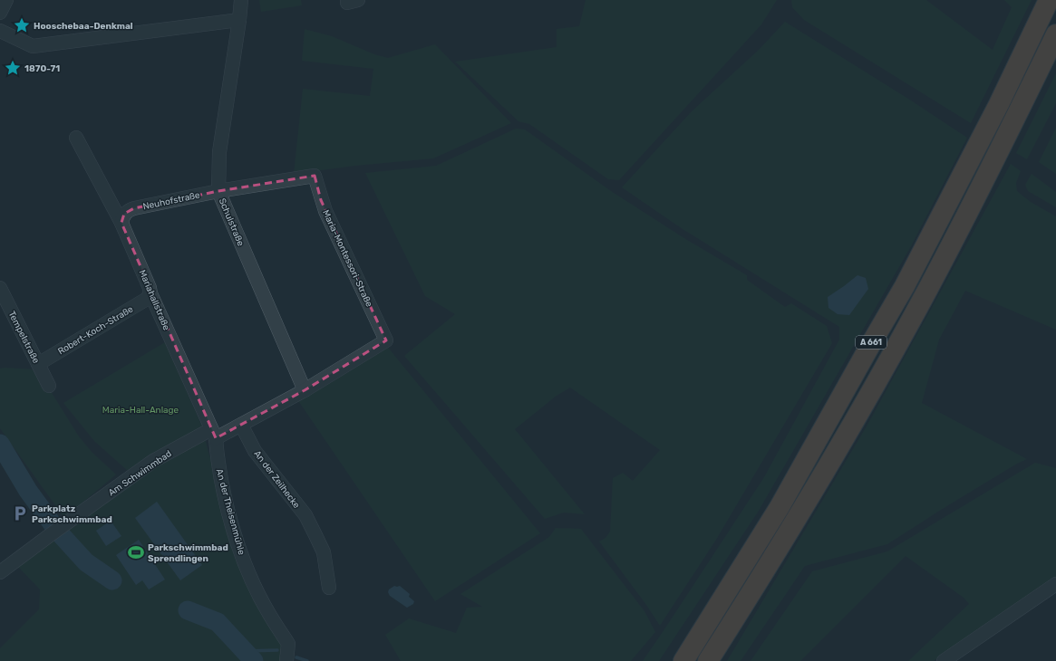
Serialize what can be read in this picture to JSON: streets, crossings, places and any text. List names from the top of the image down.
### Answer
{
  "streets": {
    "highway": ["A 661"],
    "street": [
      "Neuhofstraße",
      "Schulstraße",
      "Maria-Montessori-Straße",
      "Mariahallstraße",
      "Robert-Koch-Straße",
      "Tempelstraße",
      "Am Schwimmbad",
      "An der Zeilhecke",
      "An der Theisenmühle"
    ]
  },
  "crossings": [
    ["Neuhofstraße", "Schulstraße"],
    ["Neuhofstraße", "Maria-Montessori-Straße"],
    ["Neuhofstraße", "Mariahallstraße"],
    ["Schulstraße", "Maria-Montessori-Straße"],
    ["Mariahallstraße", "Robert-Koch-Straße"],
    ["Mariahallstraße", "Am Schwimmbad"],
    ["Mariahallstraße", "An der Theisenmühle"],
    ["Robert-Koch-Straße", "Tempelstraße"],
    ["Am Schwimmbad", "An der Theisenmühle"]
  ],
  "parks": ["Maria-Hall-Anlage"],
  "places": {
    "place": ["Hooschebaa-Denkmal", "1870-71"],
    "parking": ["Parkplatz Parkschwimmbad"],
    "sports": ["Parkschwimmbad Sprendlingen"]
  }
}
